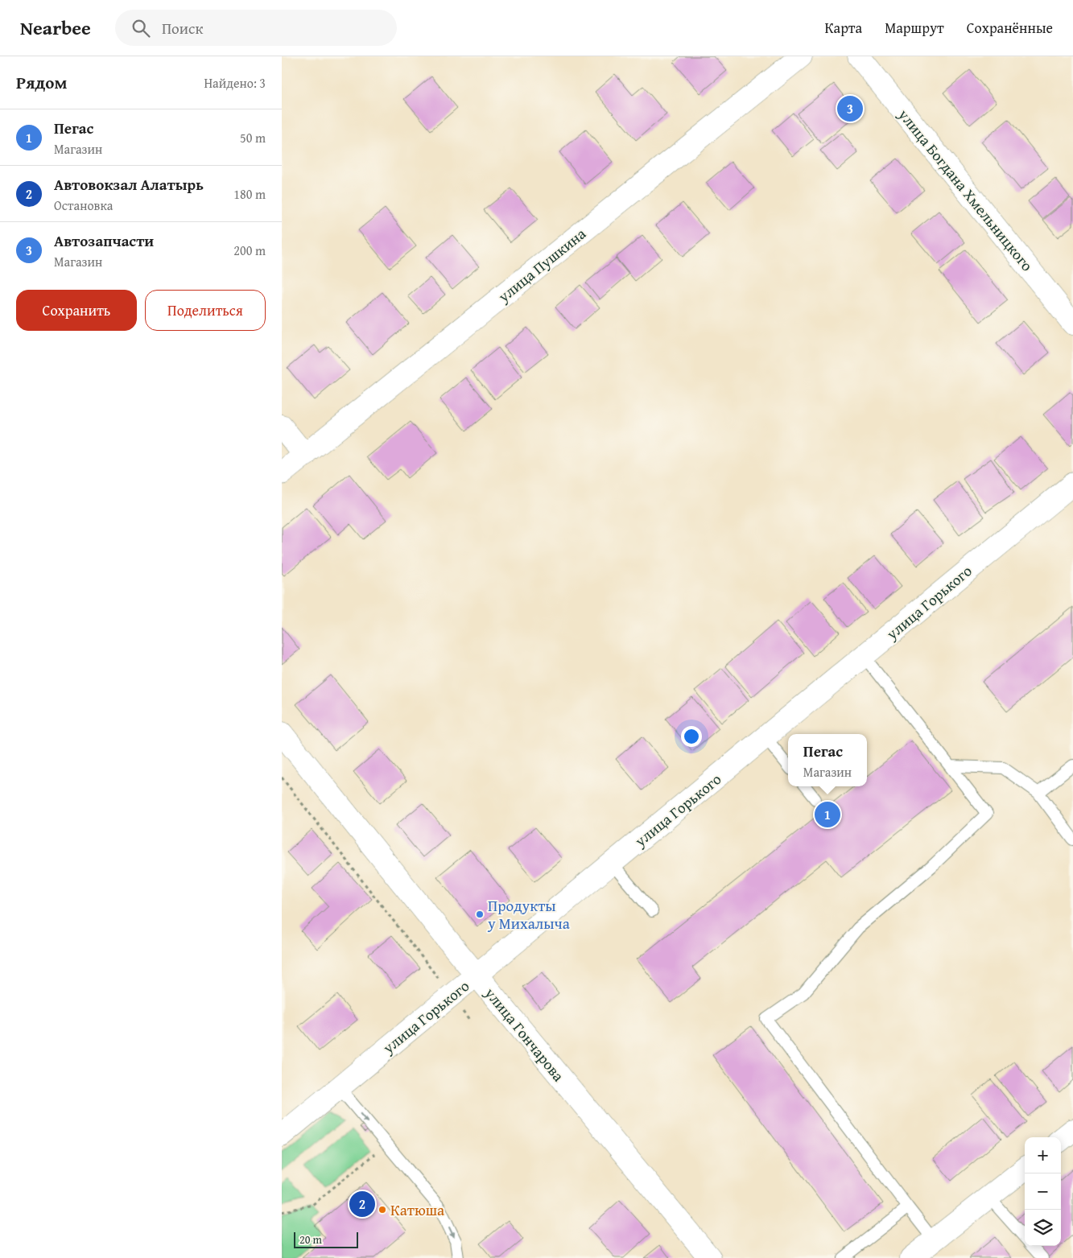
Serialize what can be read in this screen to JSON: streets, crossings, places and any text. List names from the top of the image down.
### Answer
{
  "streets": {
    "street": [
      "улица Богдана Хмельницкого",
      "улица Пушкина",
      "улица Горького",
      "улица Гончарова"
    ]
  },
  "crossings": [
    ["улица Горького", "улица Гончарова"]
  ],
  "places": ["Продукты у Михалыча", "Катюша"],
  "scale_bar": "20 m",
  "page": {
    "header": "Nearbee",
    "search": "Поиск",
    "nav": ["Карта", "Маршрут", "Сохранённые"],
    "heading": ["Рядом", "Найдено: 3"],
    "pins": ["3", "1", "2"],
    "list": [
      {
        "mark": "1",
        "name": "Пегас",
        "note": "Магазин",
        "value": "50 m"
      },
      {
        "mark": "2",
        "name": "Автовокзал Алатырь",
        "note": "Остановка",
        "value": "180 m"
      },
      {
        "mark": "3",
        "name": "Автозапчасти",
        "note": "Магазин",
        "value": "200 m"
      }
    ],
    "buttons": ["Сохранить", "Поделиться"],
    "popup": ["Пегас", "Магазин"],
    "map_buttons": ["+", "−"],
    "scale": "20 m"
  }
}
